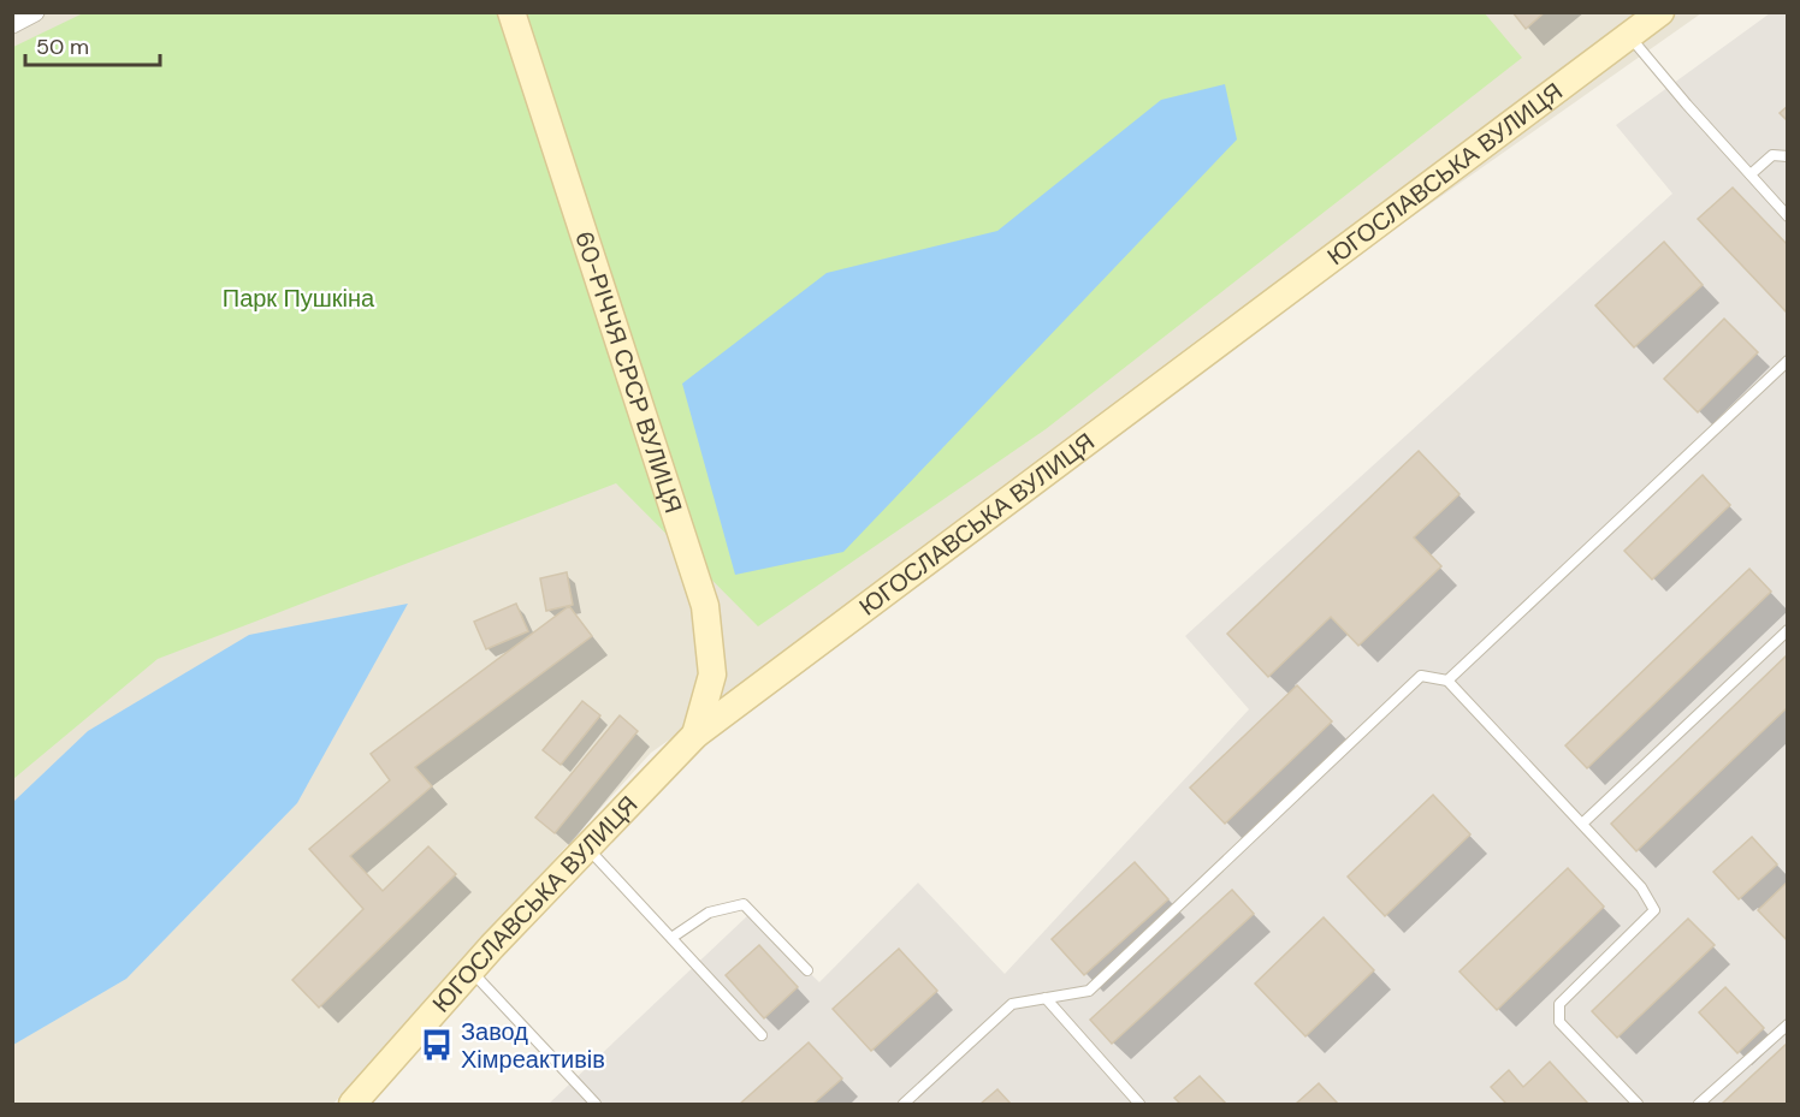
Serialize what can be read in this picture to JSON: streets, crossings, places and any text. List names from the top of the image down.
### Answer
{
  "streets": {
    "main road": ["ЮГОСЛАВСЬКА ВУЛИЦЯ", "60-РІЧЧЯ СРСР ВУЛИЦЯ"]
  },
  "crossings": [
    ["ЮГОСЛАВСЬКА ВУЛИЦЯ", "60-РІЧЧЯ СРСР ВУЛИЦЯ"]
  ],
  "parks": ["Парк Пушкіна"],
  "places": {
    "bus stop": ["Завод Хімреактивів"]
  },
  "scale_bar": "50 m"
}
